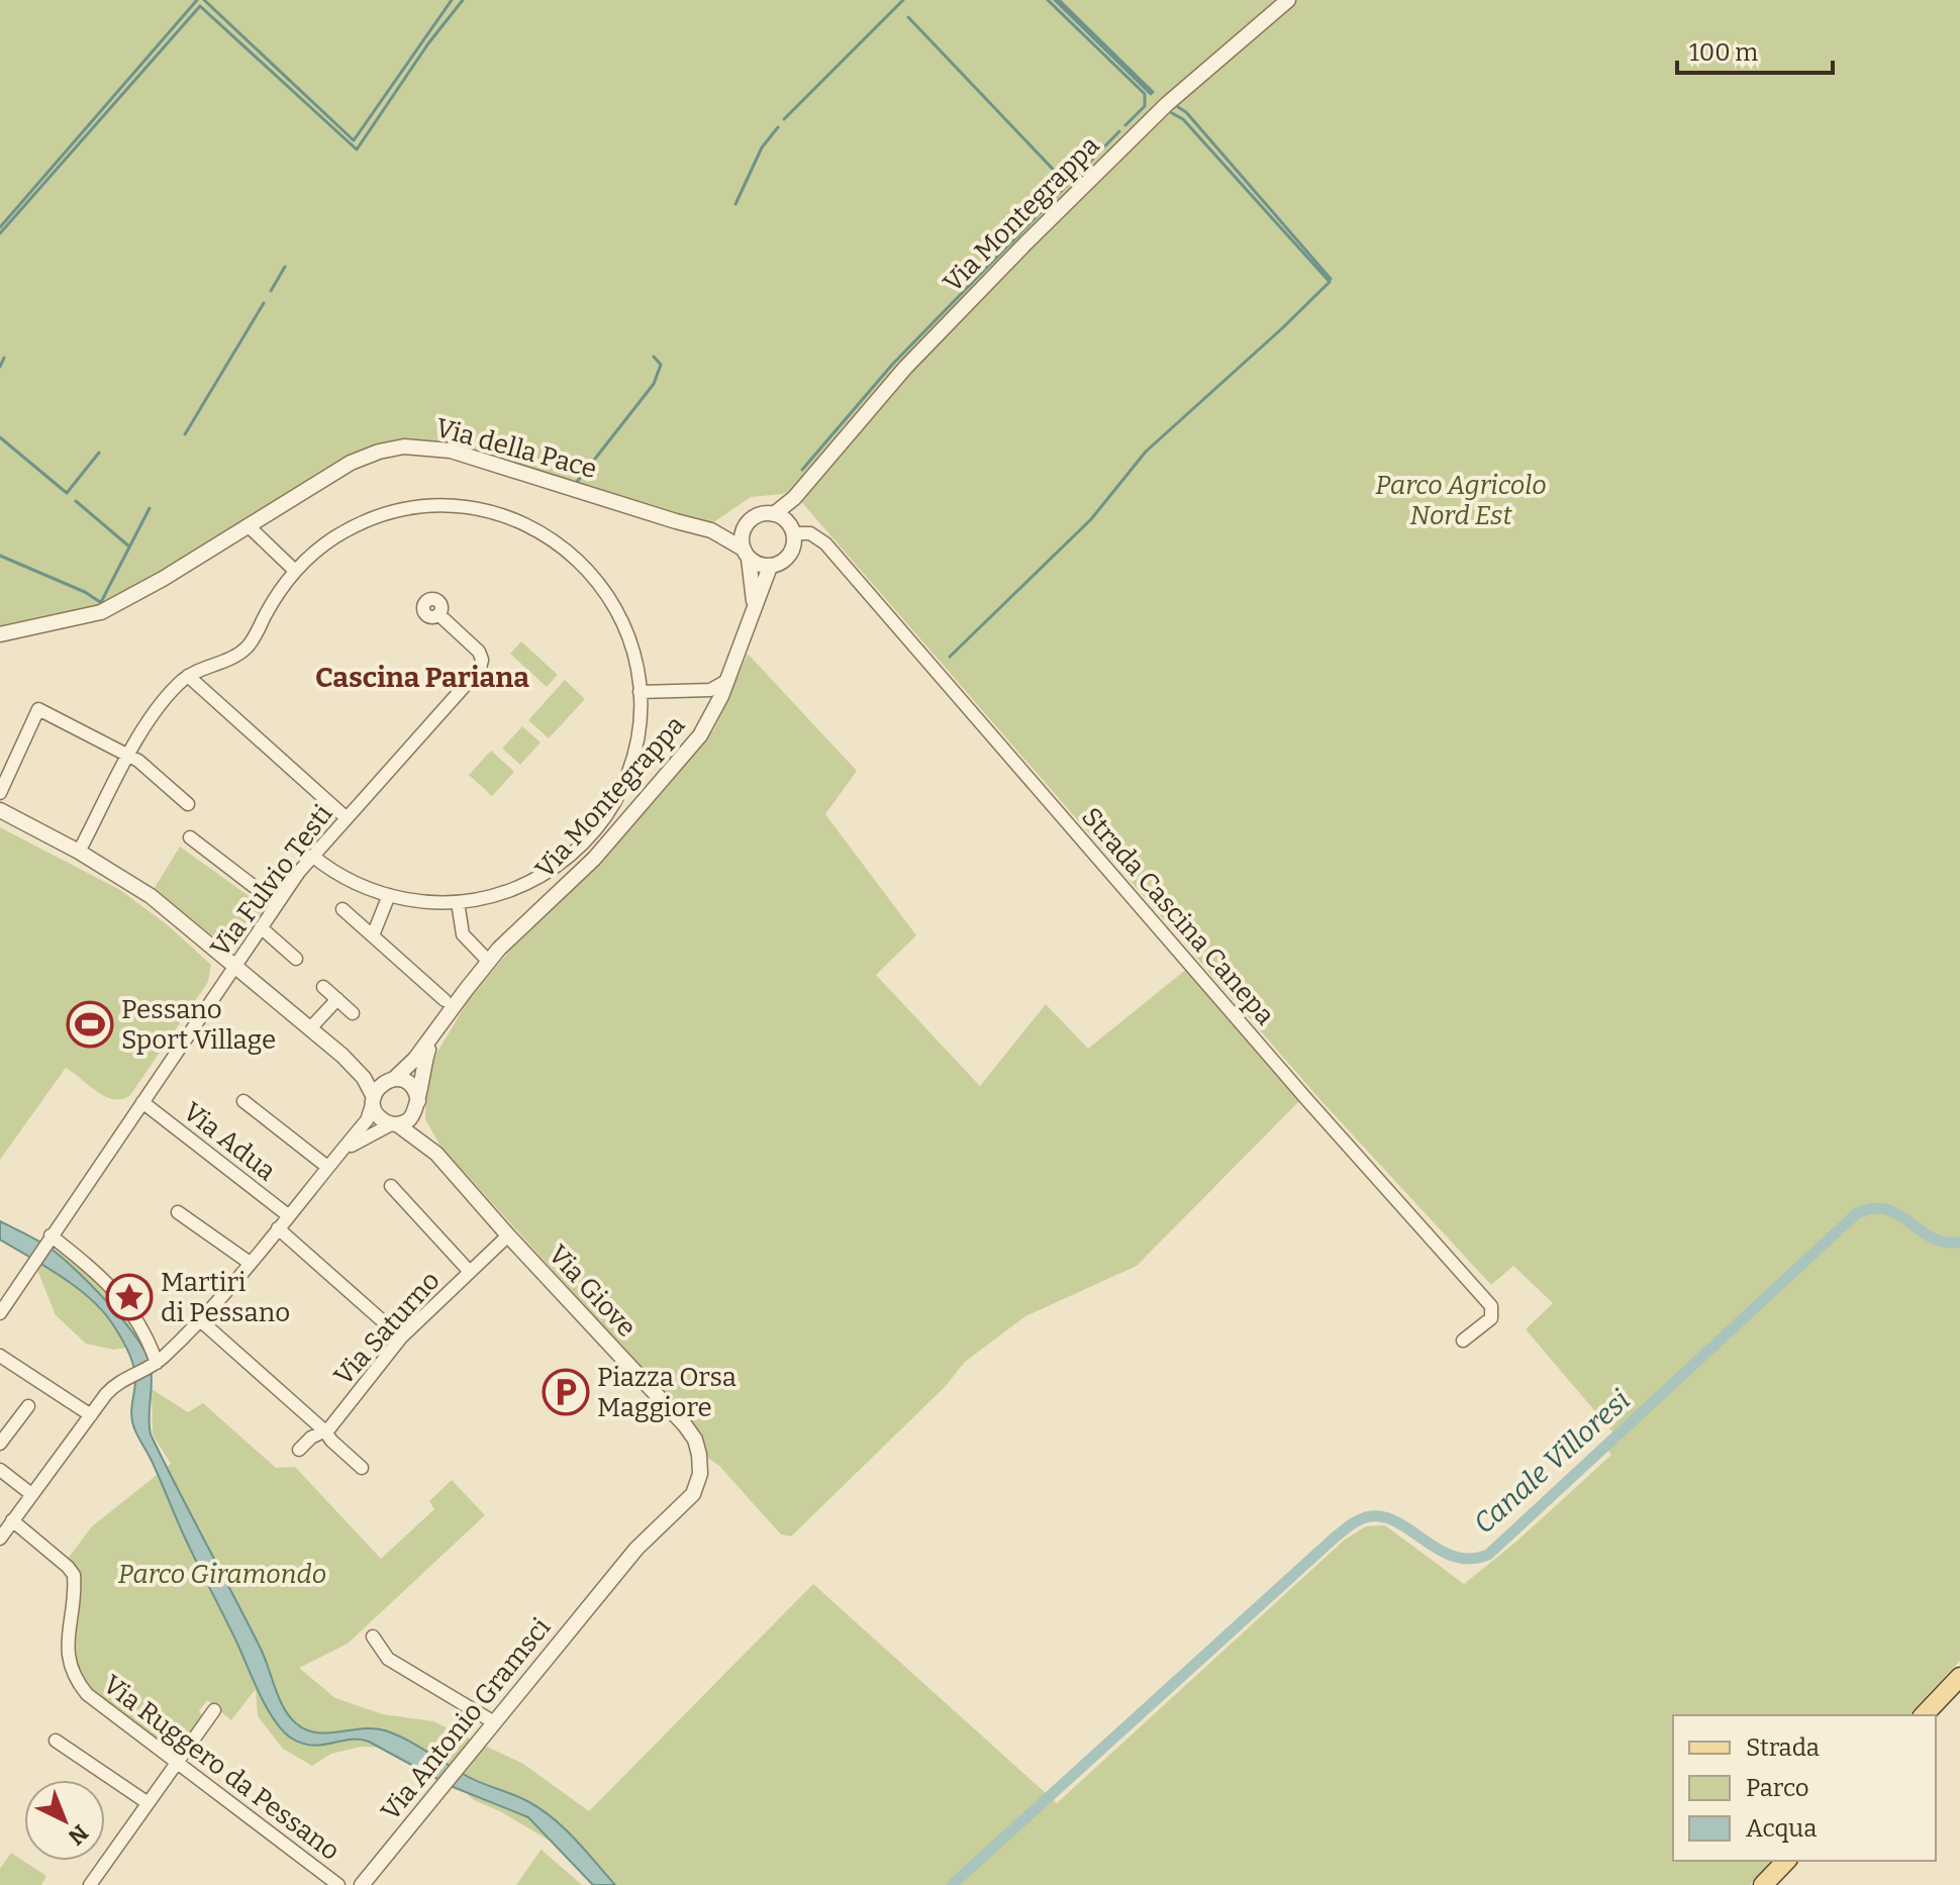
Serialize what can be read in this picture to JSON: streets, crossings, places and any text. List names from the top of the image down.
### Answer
{
  "streets": {
    "street": [
      "Via Montegrappa",
      "Via della Pace",
      "Via Fulvio Testi",
      "Strada Cascina Canepa",
      "Via Adua",
      "Via Giove",
      "Via Saturno",
      "Via Antonio Gramsci",
      "Via Ruggero da Pessano"
    ]
  },
  "crossings": [
    ["Via Montegrappa", "Via della Pace"],
    ["Via Montegrappa", "Strada Cascina Canepa"],
    ["Via Montegrappa", "Via Giove"],
    ["Via della Pace", "Strada Cascina Canepa"],
    ["Via Fulvio Testi", "Via Adua"],
    ["Via Giove", "Via Saturno"],
    ["Via Giove", "Via Antonio Gramsci"]
  ],
  "districts": ["Cascina Pariana"],
  "water": ["Canale Villoresi"],
  "parks": ["Parco Agricolo Nord Est", "Parco Giramondo"],
  "places": {
    "sports": ["Pessano Sport Village"],
    "place": ["Martiri di Pessano"],
    "parking": ["Piazza Orsa Maggiore"]
  },
  "legend": ["Strada", "Parco", "Acqua"],
  "scale_bar": "100 m",
  "north": "bottom right"
}
